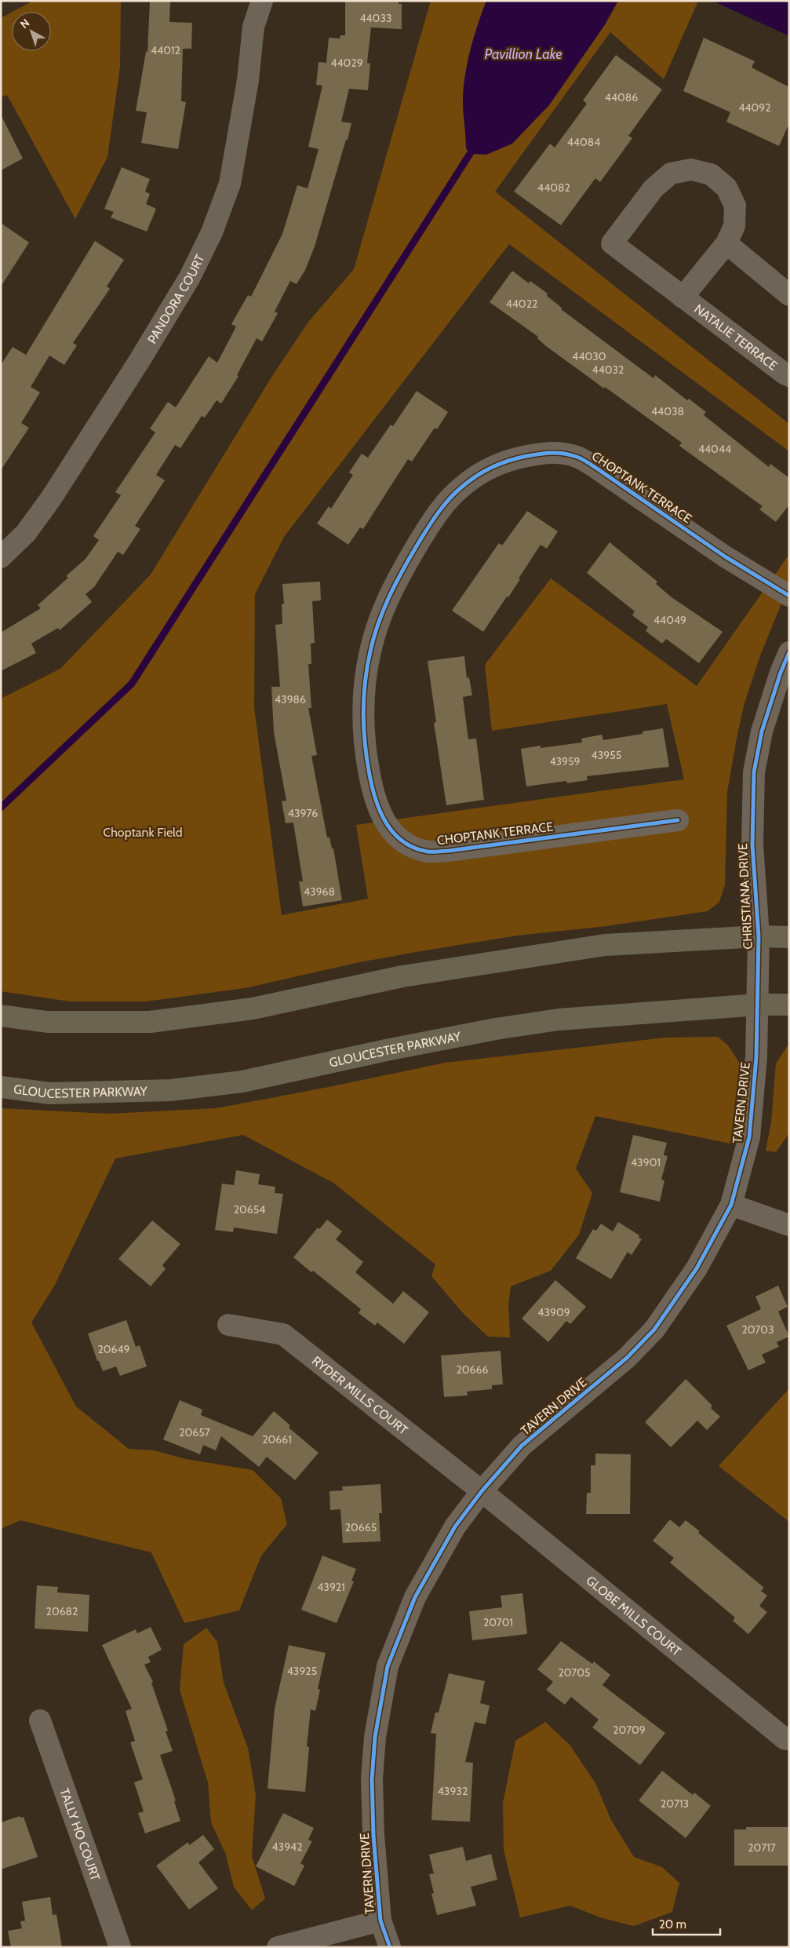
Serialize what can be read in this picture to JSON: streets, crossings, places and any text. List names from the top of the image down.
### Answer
{
  "streets": {
    "main road": ["GLOUCESTER PARKWAY"],
    "street": [
      "PANDORA COURT",
      "NATALIE TERRACE",
      "CHOPTANK TERRACE",
      "CHRISTIANA DRIVE",
      "TAVERN DRIVE",
      "RYDER MILLS COURT",
      "GLOBE MILLS COURT",
      "TALLY HO COURT"
    ]
  },
  "crossings": [
    ["CHRISTIANA DRIVE", "GLOUCESTER PARKWAY"],
    ["CHRISTIANA DRIVE", "TAVERN DRIVE"],
    ["GLOUCESTER PARKWAY", "TAVERN DRIVE"],
    ["TAVERN DRIVE", "RYDER MILLS COURT"],
    ["TAVERN DRIVE", "GLOBE MILLS COURT"],
    ["RYDER MILLS COURT", "GLOBE MILLS COURT"]
  ],
  "water": ["Pavillion Lake"],
  "parks": ["Choptank Field"],
  "house_numbers": [
    "44033",
    "44012",
    "44029",
    "44086",
    "44092",
    "44084",
    "44082",
    "44022",
    "44030",
    "44032",
    "44038",
    "44044",
    "44049",
    "43986",
    "43955",
    "43959",
    "43976",
    "43968",
    "43901",
    "20654",
    "43909",
    "20703",
    "20649",
    "20666",
    "20657",
    "20661",
    "20665",
    "43921",
    "20682",
    "20701",
    "43925",
    "20705",
    "20709",
    "43932",
    "20713",
    "43942",
    "20717"
  ],
  "scale_bar": "20 m",
  "north": "top left"
}
